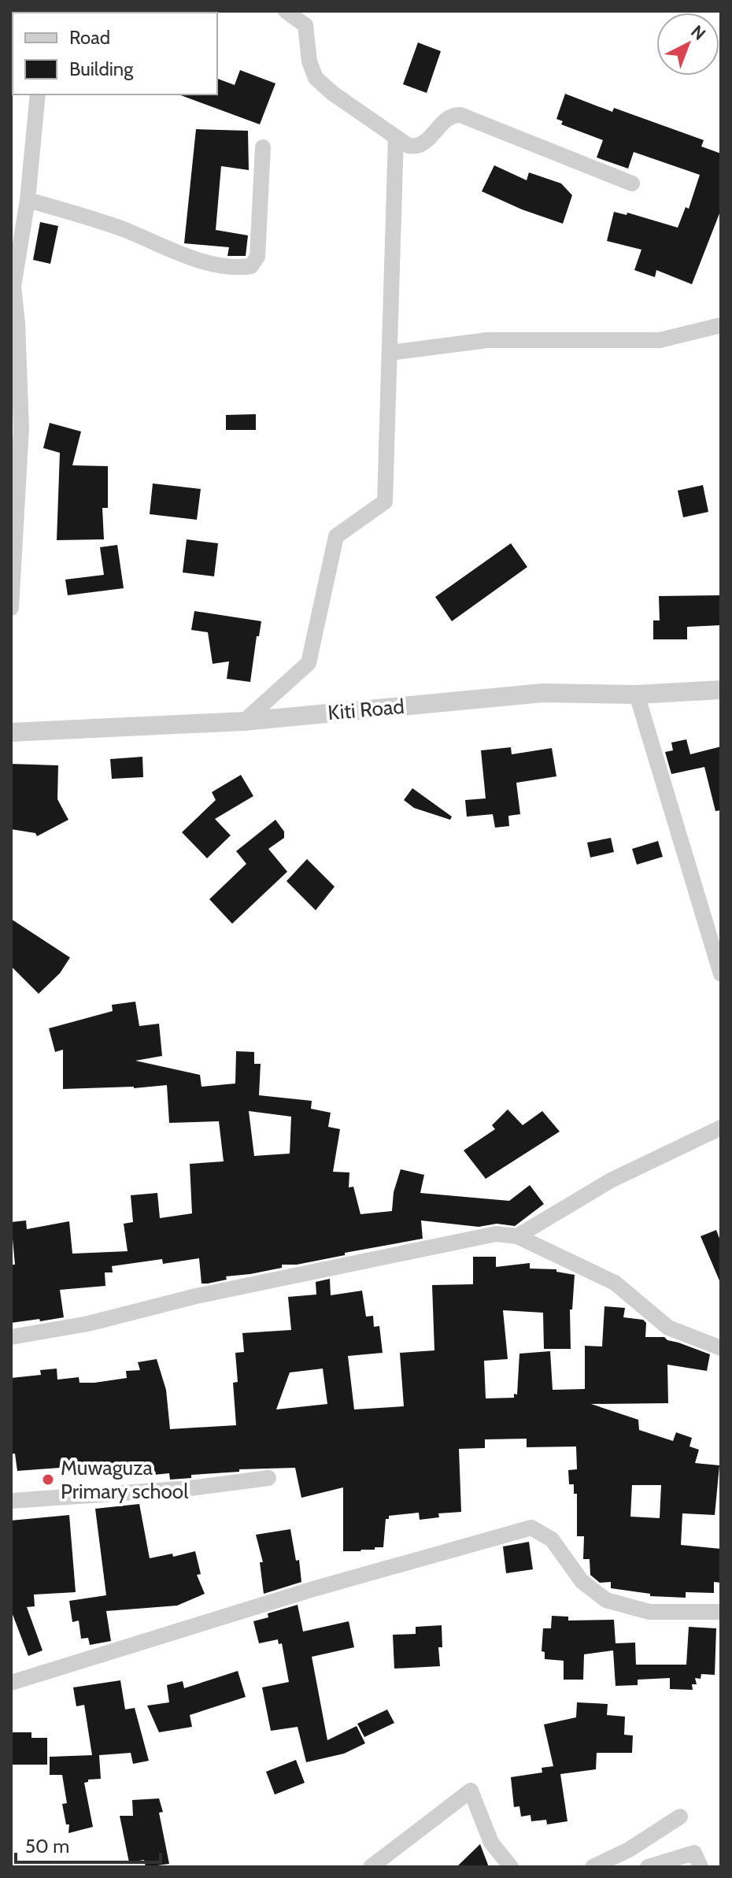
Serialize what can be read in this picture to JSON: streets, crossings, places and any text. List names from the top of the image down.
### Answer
{
  "streets": {
    "street": ["Kiti Road"]
  },
  "places": ["Muwaguza Primary school"],
  "legend": ["Road", "Building"],
  "scale_bar": "50 m",
  "north": "top right"
}
